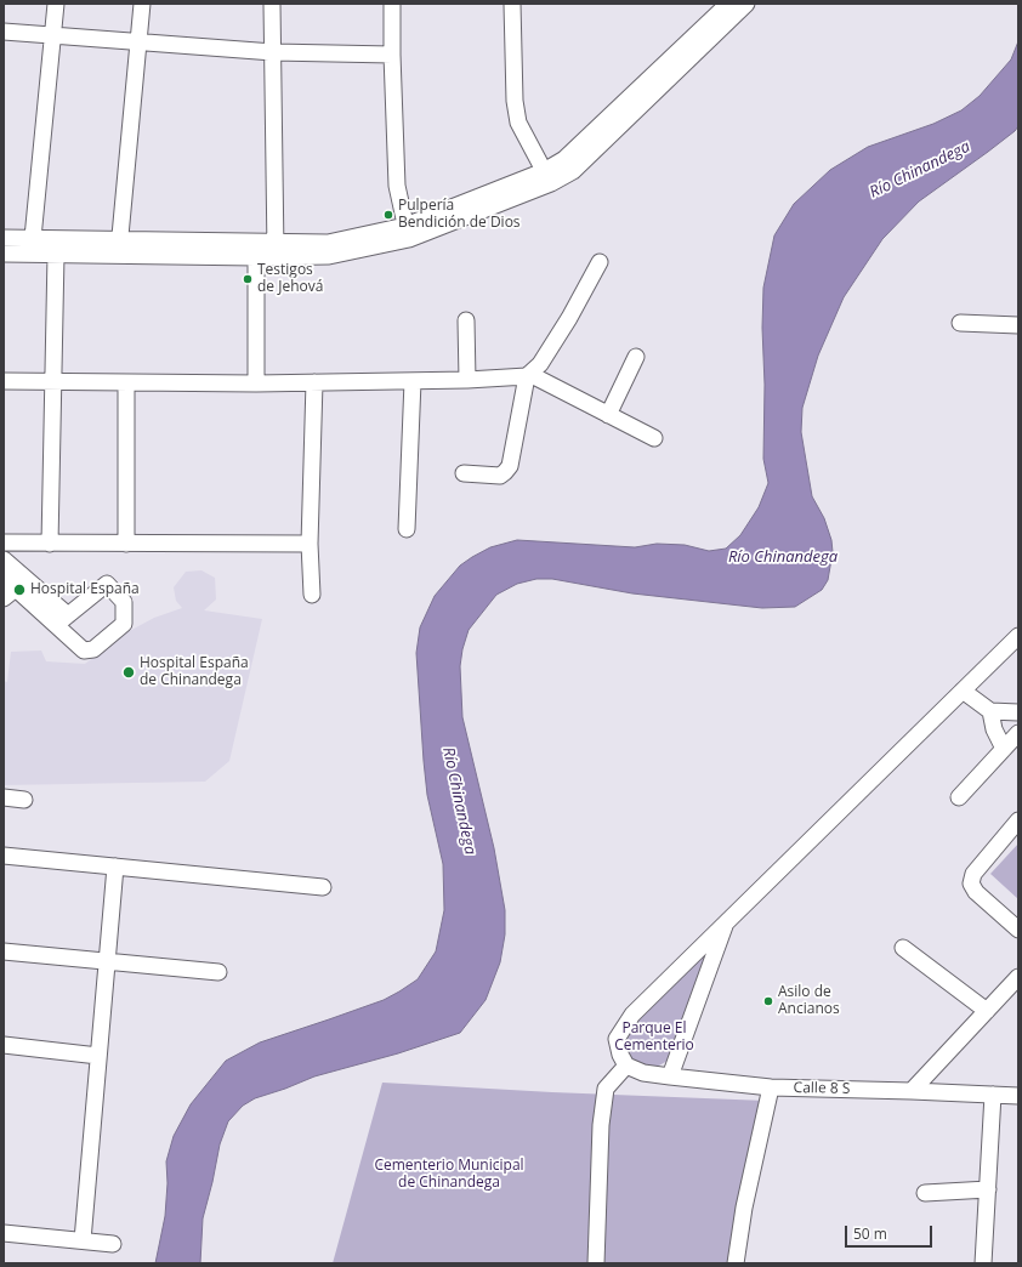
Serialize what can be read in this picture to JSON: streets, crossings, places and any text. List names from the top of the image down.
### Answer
{
  "streets": {
    "street": ["Calle 8 S"]
  },
  "water": ["Río Chinandega"],
  "parks": ["Parque El Cementerio", "Cementerio Municipal de Chinandega"],
  "places": [
    "Pulpería Bendición de Dios",
    "Testigos de Jehová",
    "Hospital España",
    "Hospital España de Chinandega",
    "Asilo de Ancianos"
  ],
  "scale_bar": "50 m"
}
